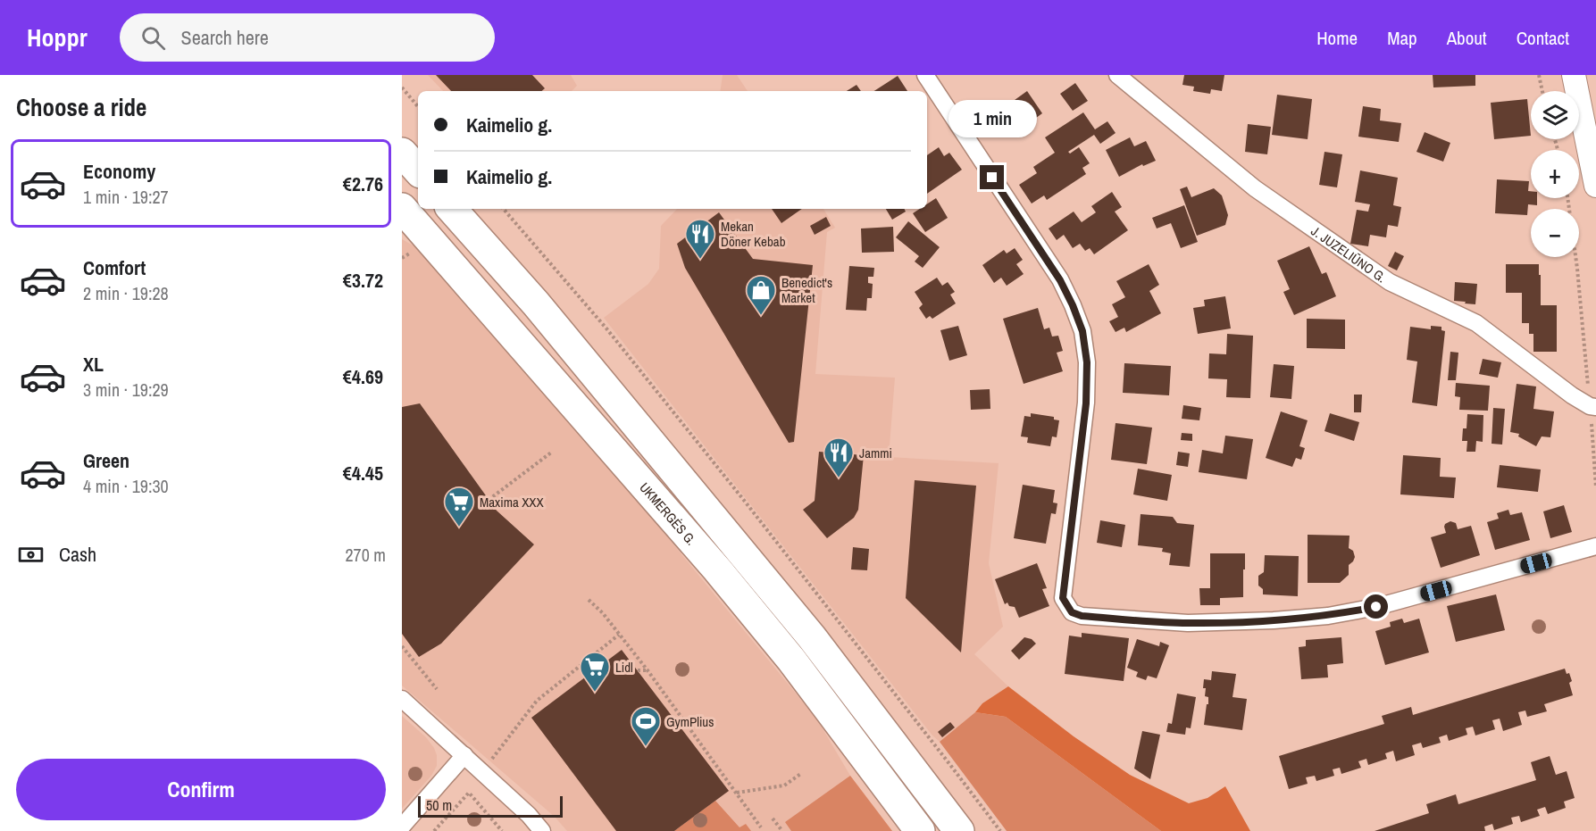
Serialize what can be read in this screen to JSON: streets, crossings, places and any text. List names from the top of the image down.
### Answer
{
  "streets": {
    "highway": ["UKMERGĖS G."],
    "street": ["J. JUZELIŪNO G."]
  },
  "places": {
    "restaurant": ["Mekan Döner Kebab", "Jammi"],
    "shop": ["Benedict's Market"],
    "supermarket": ["Maxima XXX", "Lidl"],
    "sports": ["GymPlius"]
  },
  "scale_bar": "50 m",
  "page": {
    "header": "Hoppr",
    "search": "Search here",
    "nav": [
      "Home",
      "Map",
      "About",
      "Contact"
    ],
    "heading": "Choose a ride",
    "map_buttons": ["+", "−"],
    "banner": ["Kaimelio g.", "Kaimelio g."],
    "bubble": "1 min",
    "list": [
      {
        "name": "Economy",
        "note": "1 min · 19:27",
        "value": "€2.76"
      },
      {
        "name": "Comfort",
        "note": "2 min · 19:28",
        "value": "€3.72"
      },
      {
        "name": "XL",
        "note": "3 min · 19:29",
        "value": "€4.69"
      },
      {
        "name": "Green",
        "note": "4 min · 19:30",
        "value": "€4.45"
      }
    ],
    "pay": ["Cash", "270 m"],
    "buttons": "Confirm",
    "scale": "50 m"
  }
}
